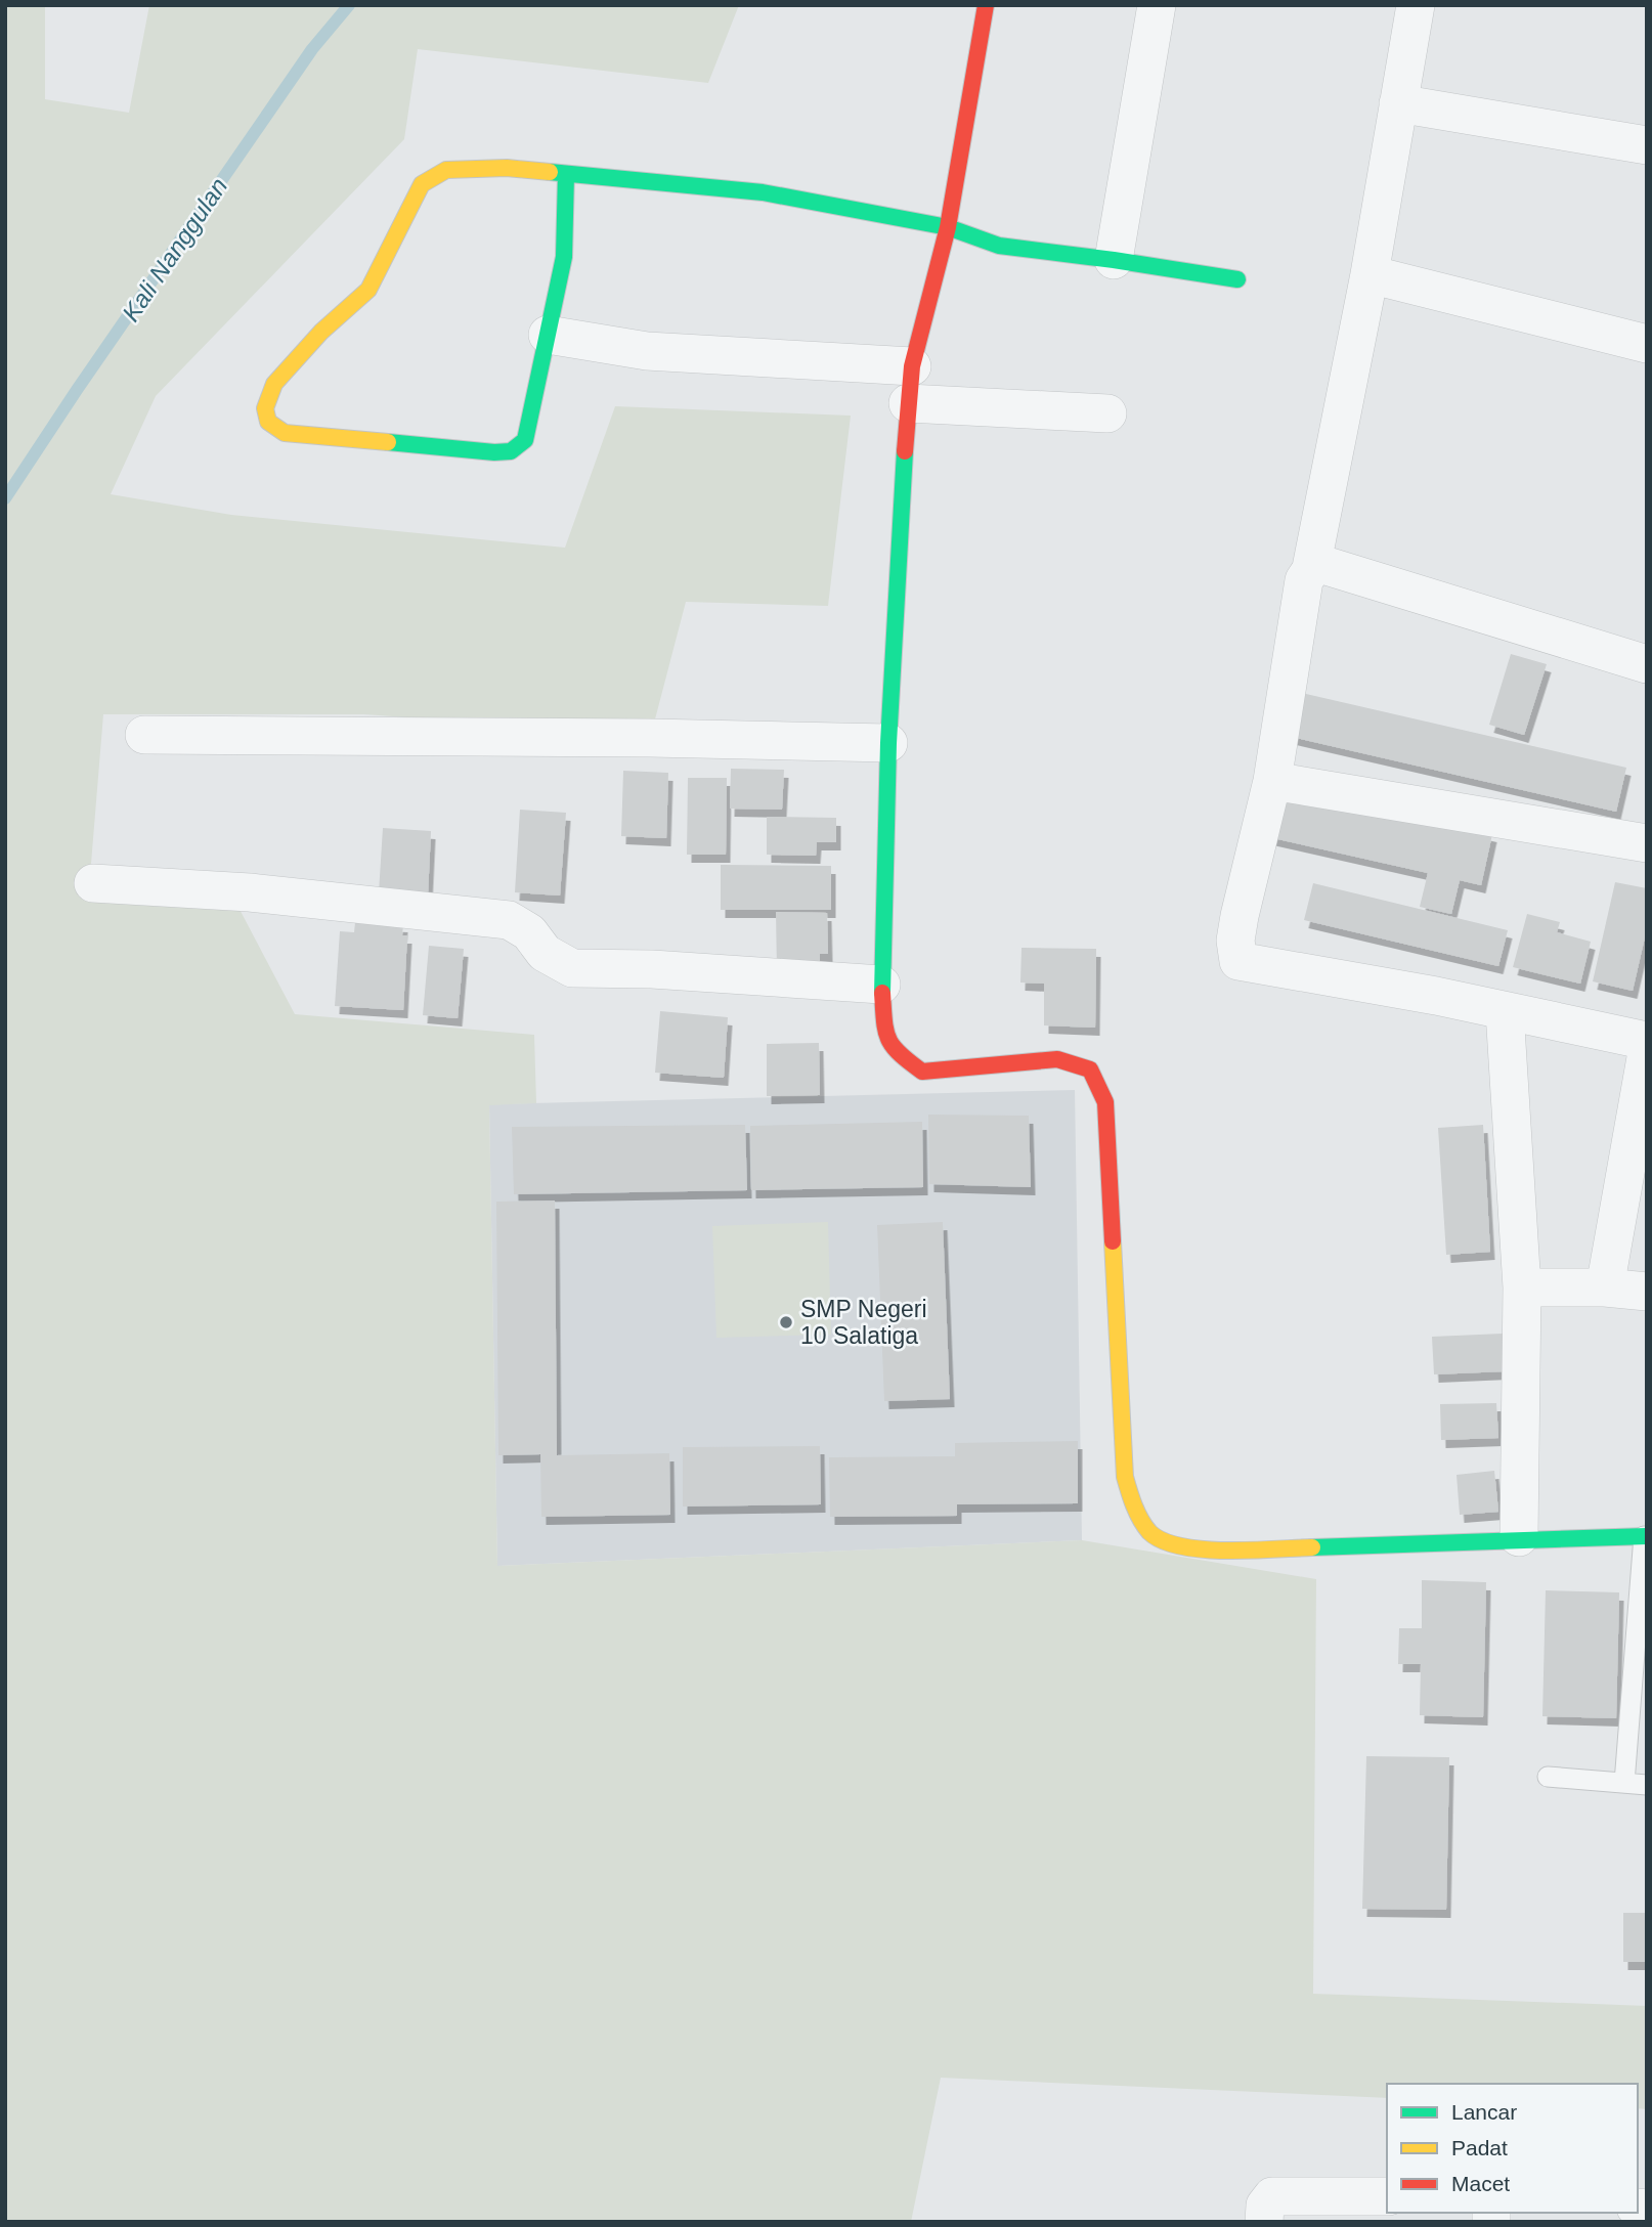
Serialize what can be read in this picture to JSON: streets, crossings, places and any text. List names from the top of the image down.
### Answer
{
  "water": ["Kali Nanggulan"],
  "places": ["SMP Negeri 10 Salatiga"],
  "legend": ["Lancar", "Padat", "Macet"]
}
